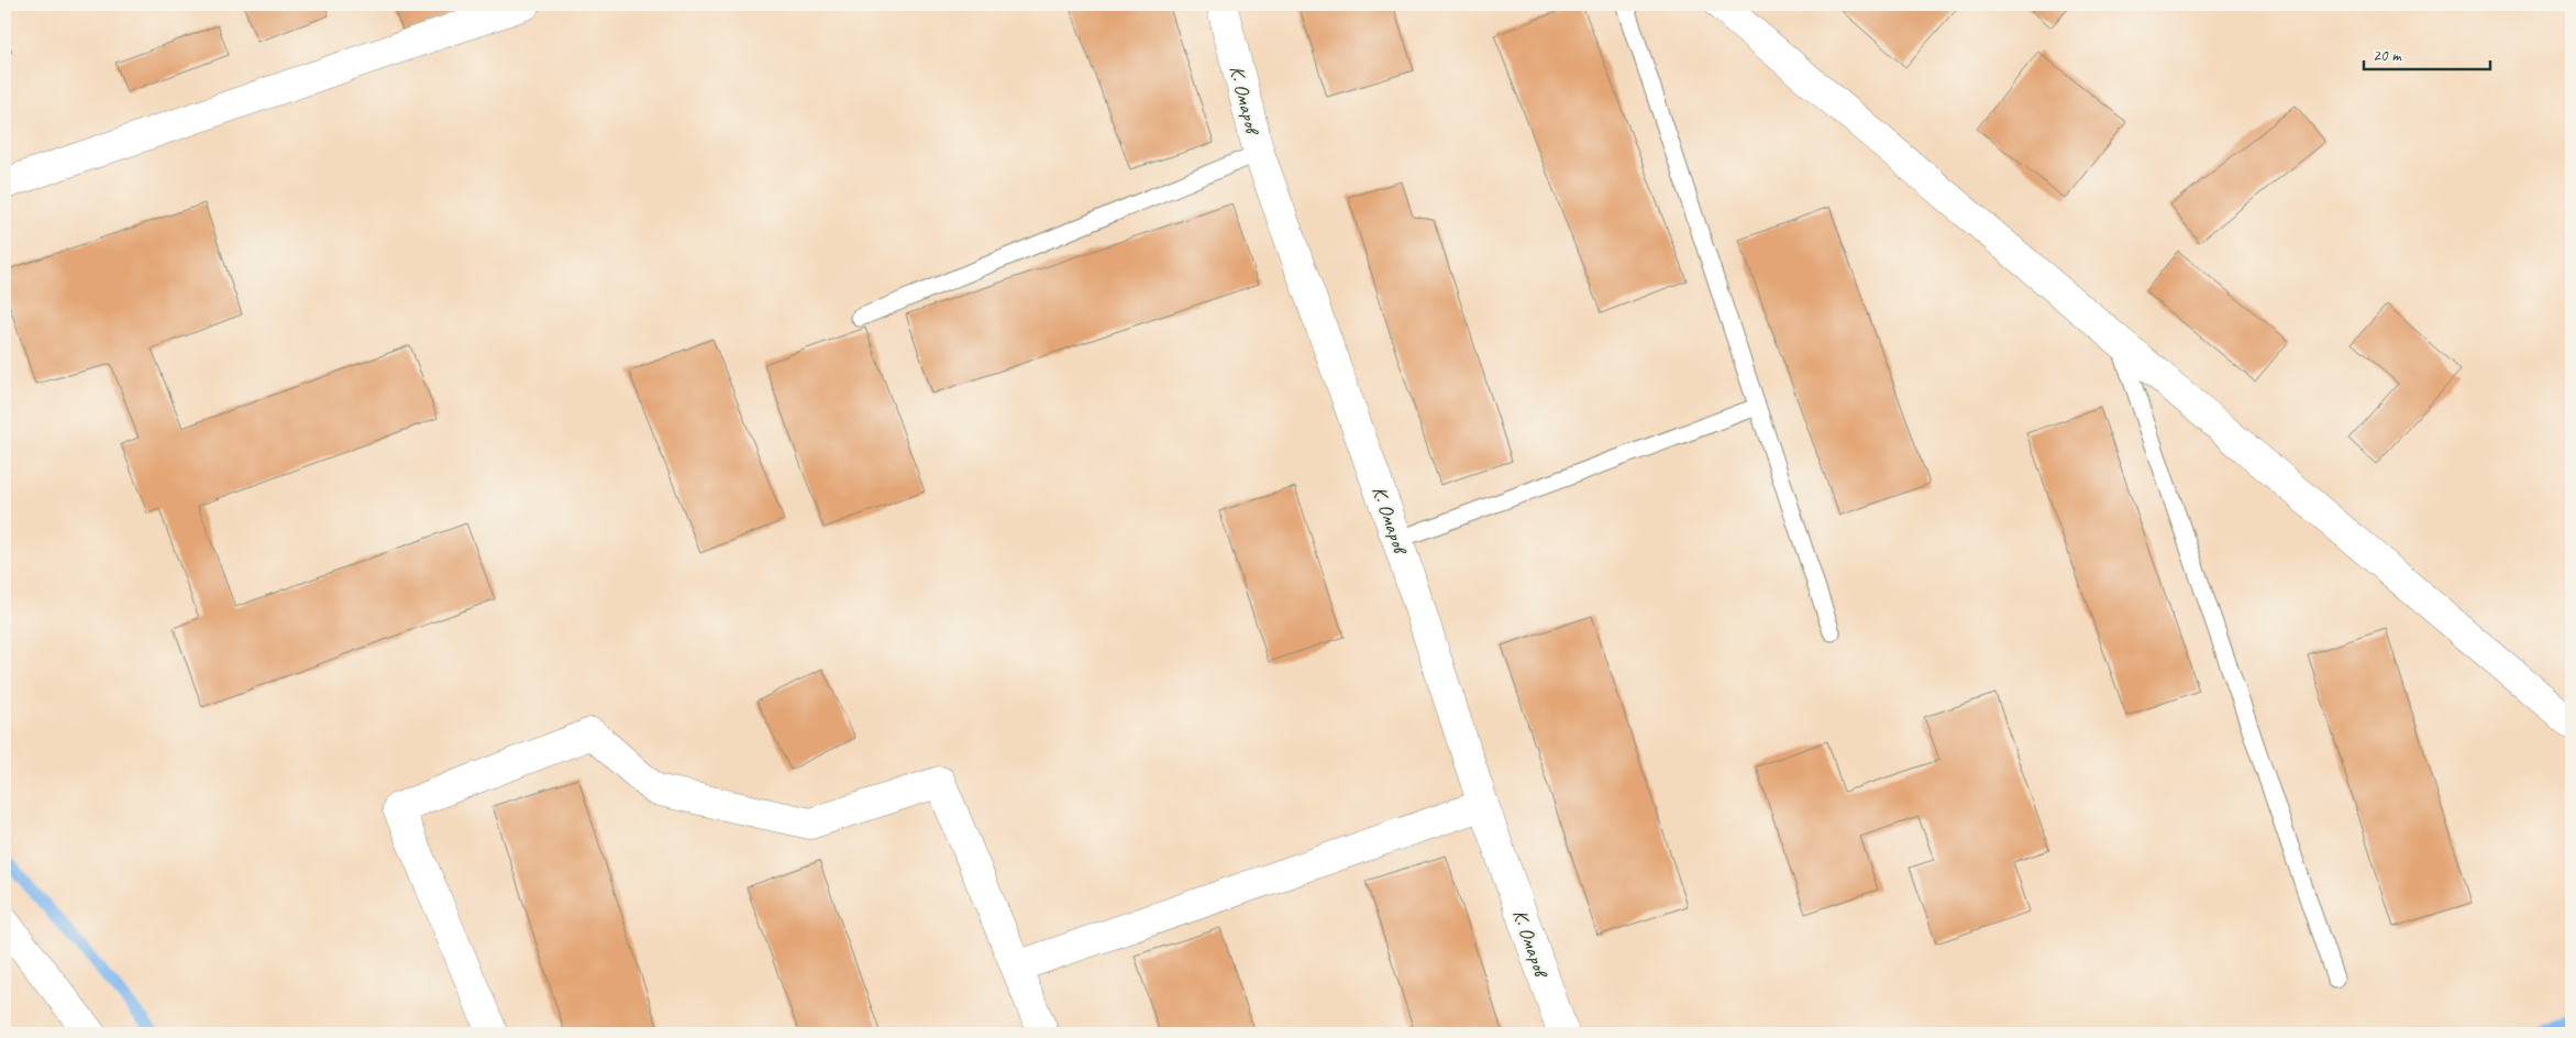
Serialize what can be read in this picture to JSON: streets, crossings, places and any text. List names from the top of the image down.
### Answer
{
  "streets": {
    "street": ["К. Омаров"]
  },
  "scale_bar": "20 m"
}
